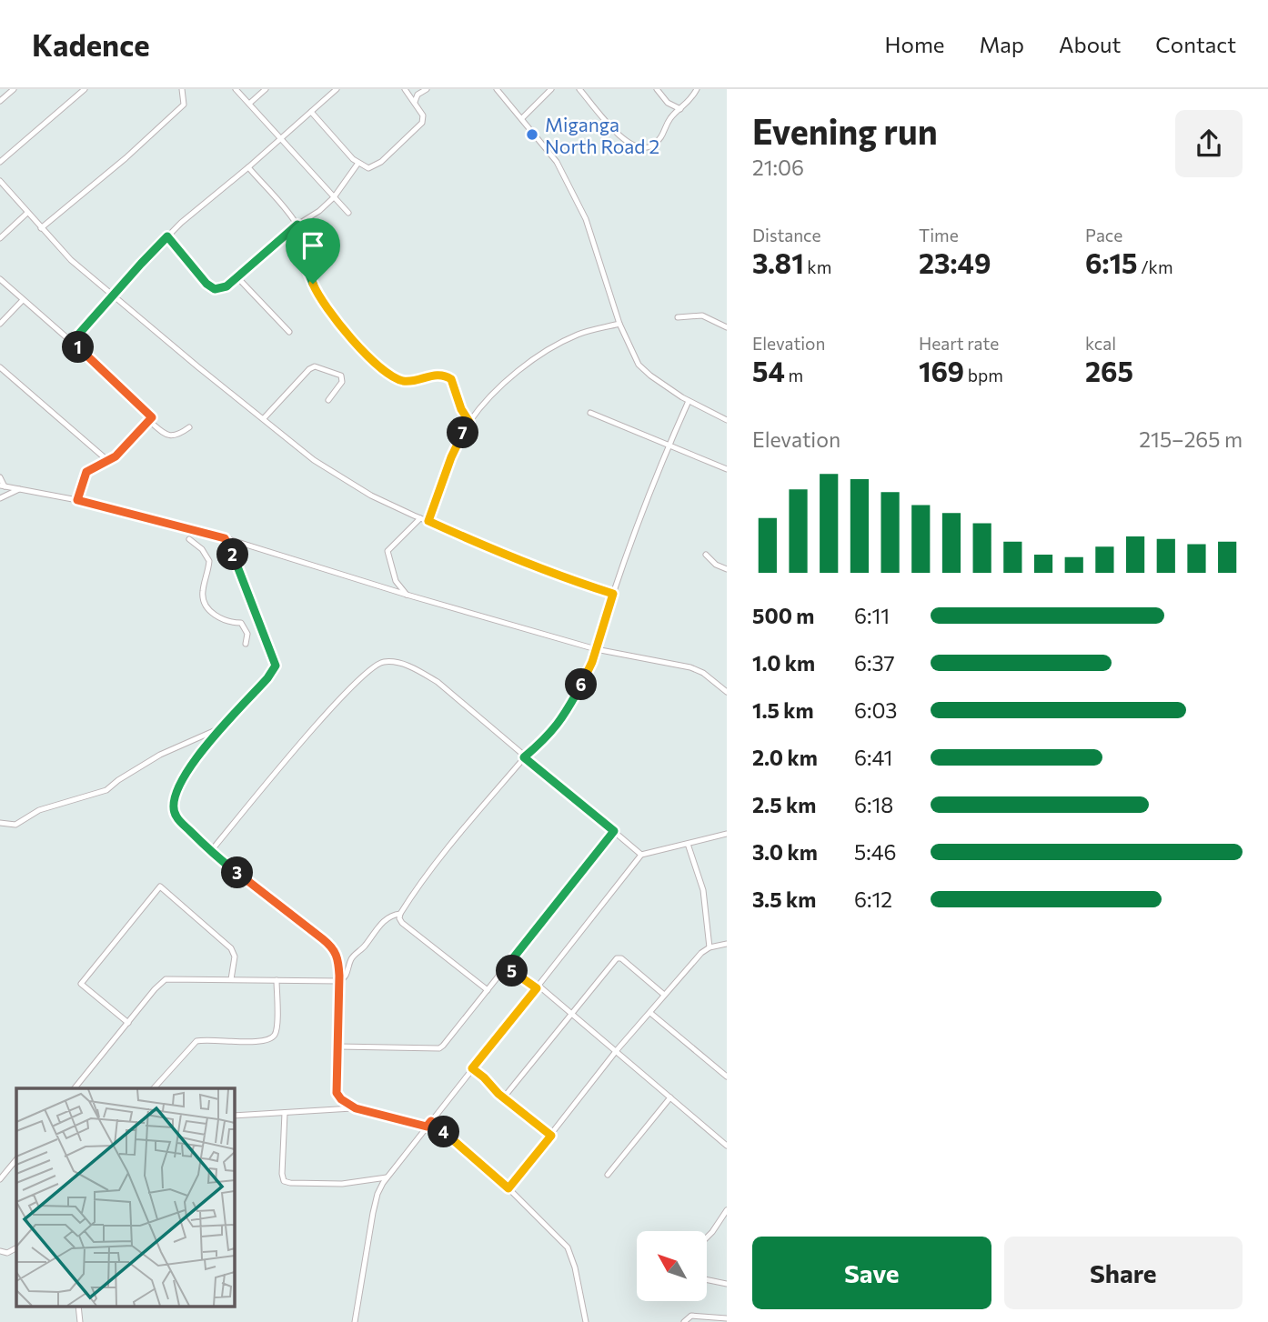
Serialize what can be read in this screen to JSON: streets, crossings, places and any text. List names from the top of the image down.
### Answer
{
  "places": ["Miganga North Road 2"],
  "north": "top left",
  "page": {
    "header": "Kadence",
    "nav": [
      "Home",
      "Map",
      "About",
      "Contact"
    ],
    "heading": ["Evening run", "21:06"],
    "stats": [
      ["Distance", "3.81 km"],
      ["Time", "23:49"],
      ["Pace", "6:15 /km"],
      ["Elevation", "54 m"],
      ["Heart rate", "169 bpm"],
      ["kcal", "265"]
    ],
    "pins": [
      "1",
      "7",
      "2",
      "6",
      "3",
      "5",
      "4"
    ],
    "chart": ["Elevation", "215–265 m"],
    "list": [
      {
        "name": "500 m",
        "note": "6:11"
      },
      {
        "name": "1.0 km",
        "note": "6:37"
      },
      {
        "name": "1.5 km",
        "note": "6:03"
      },
      {
        "name": "2.0 km",
        "note": "6:41"
      },
      {
        "name": "2.5 km",
        "note": "6:18"
      },
      {
        "name": "3.0 km",
        "note": "5:46"
      },
      {
        "name": "3.5 km",
        "note": "6:12"
      }
    ],
    "buttons": ["Save", "Share"]
  }
}
